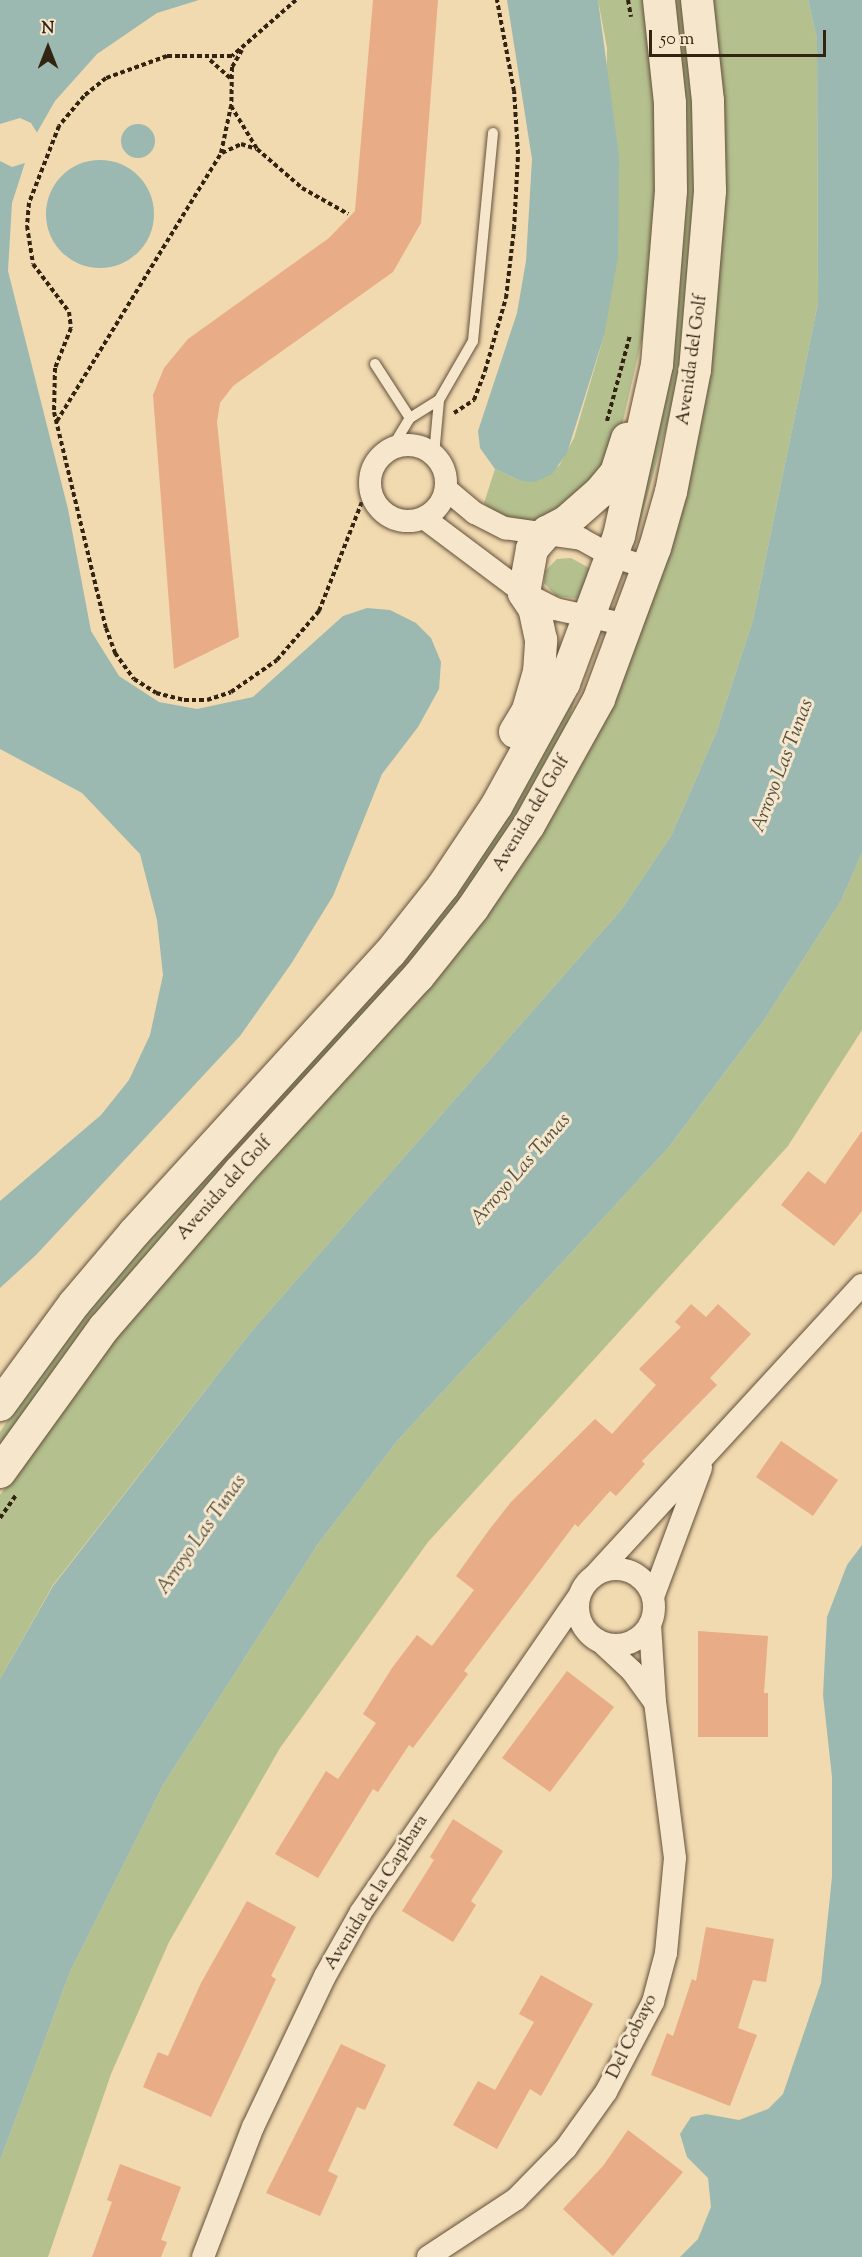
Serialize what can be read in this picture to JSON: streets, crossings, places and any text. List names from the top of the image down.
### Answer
{
  "streets": {
    "street": ["Avenida del Golf", "Avenida de la Capibara", "Del Cobayo"]
  },
  "crossings": [
    ["Avenida de la Capibara", "Del Cobayo"]
  ],
  "water": ["Arroyo Las Tunas"],
  "scale_bar": "50 m",
  "north": "top"
}
